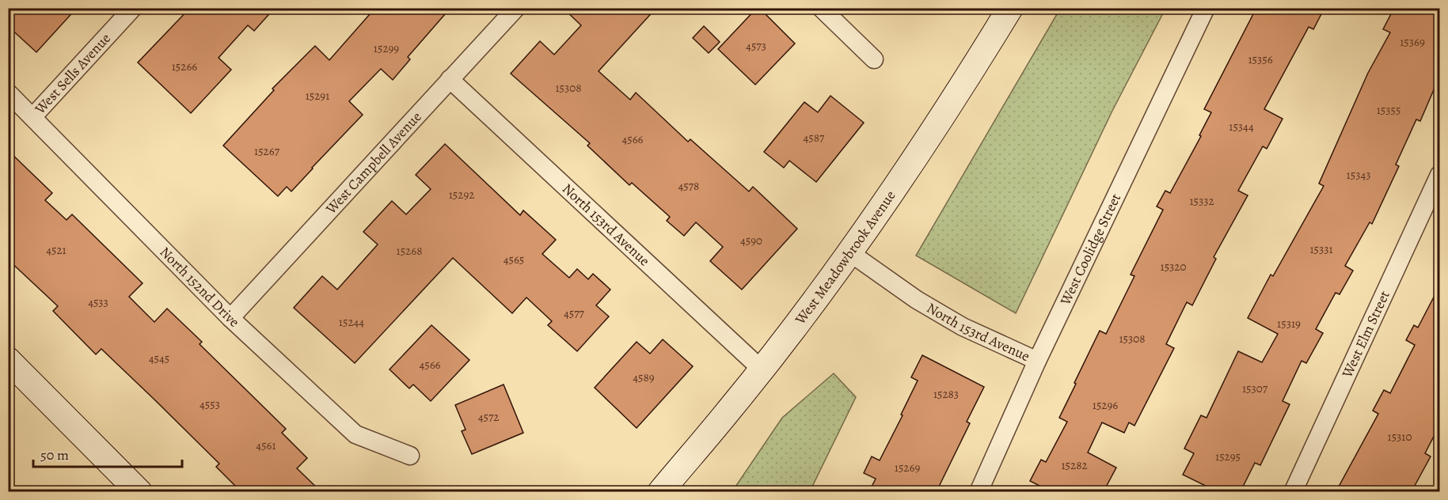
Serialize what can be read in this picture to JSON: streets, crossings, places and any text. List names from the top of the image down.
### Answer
{
  "streets": {
    "street": [
      "West Sells Avenue",
      "West Campbell Avenue",
      "North 153rd Avenue",
      "West Coolidge Street",
      "West Meadowbrook Avenue",
      "North 152nd Drive",
      "West Elm Street"
    ]
  },
  "crossings": [
    ["West Sells Avenue", "North 152nd Drive"],
    ["West Campbell Avenue", "North 153rd Avenue"],
    ["West Campbell Avenue", "North 152nd Drive"],
    ["North 153rd Avenue", "West Coolidge Street"],
    ["North 153rd Avenue", "West Meadowbrook Avenue"]
  ],
  "house_numbers": [
    "15369",
    "4573",
    "15299",
    "15356",
    "15266",
    "15308",
    "15291",
    "15355",
    "15344",
    "4587",
    "4566",
    "15267",
    "15343",
    "4578",
    "15292",
    "15332",
    "4590",
    "15331",
    "4521",
    "15268",
    "4565",
    "15320",
    "4533",
    "4577",
    "15244",
    "15319",
    "15308",
    "4545",
    "4566",
    "4589",
    "15307",
    "15283",
    "4553",
    "15296",
    "4572",
    "15310",
    "4561",
    "15295",
    "15282",
    "15269"
  ],
  "scale_bar": "50 m"
}
